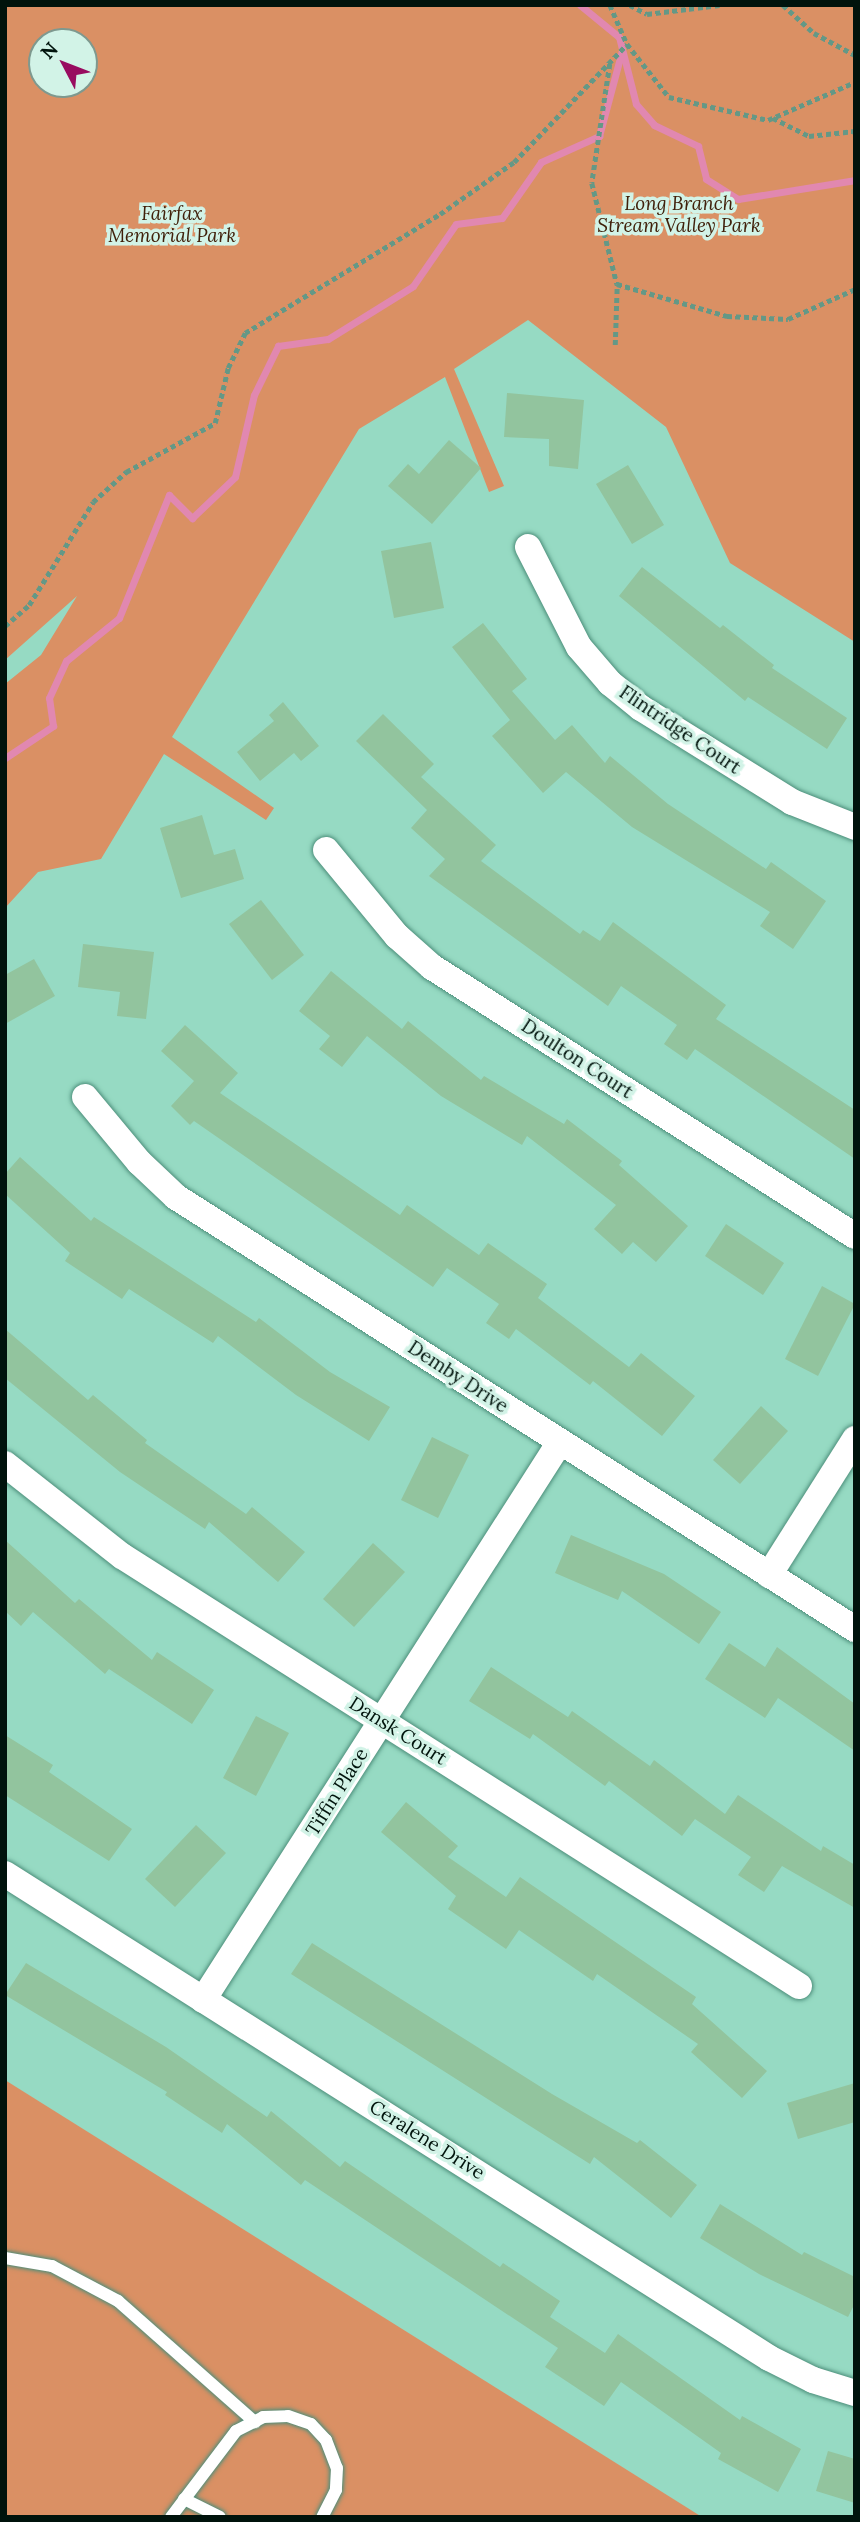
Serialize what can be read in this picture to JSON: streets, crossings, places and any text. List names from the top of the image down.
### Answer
{
  "streets": {
    "street": [
      "Flintridge Court",
      "Doulton Court",
      "Demby Drive",
      "Dansk Court",
      "Tiffin Place",
      "Ceralene Drive"
    ]
  },
  "crossings": [
    ["Demby Drive", "Tiffin Place"],
    ["Dansk Court", "Tiffin Place"],
    ["Tiffin Place", "Ceralene Drive"]
  ],
  "parks": ["Long Branch Stream Valley Park", "Fairfax Memorial Park"],
  "north": "top left"
}
